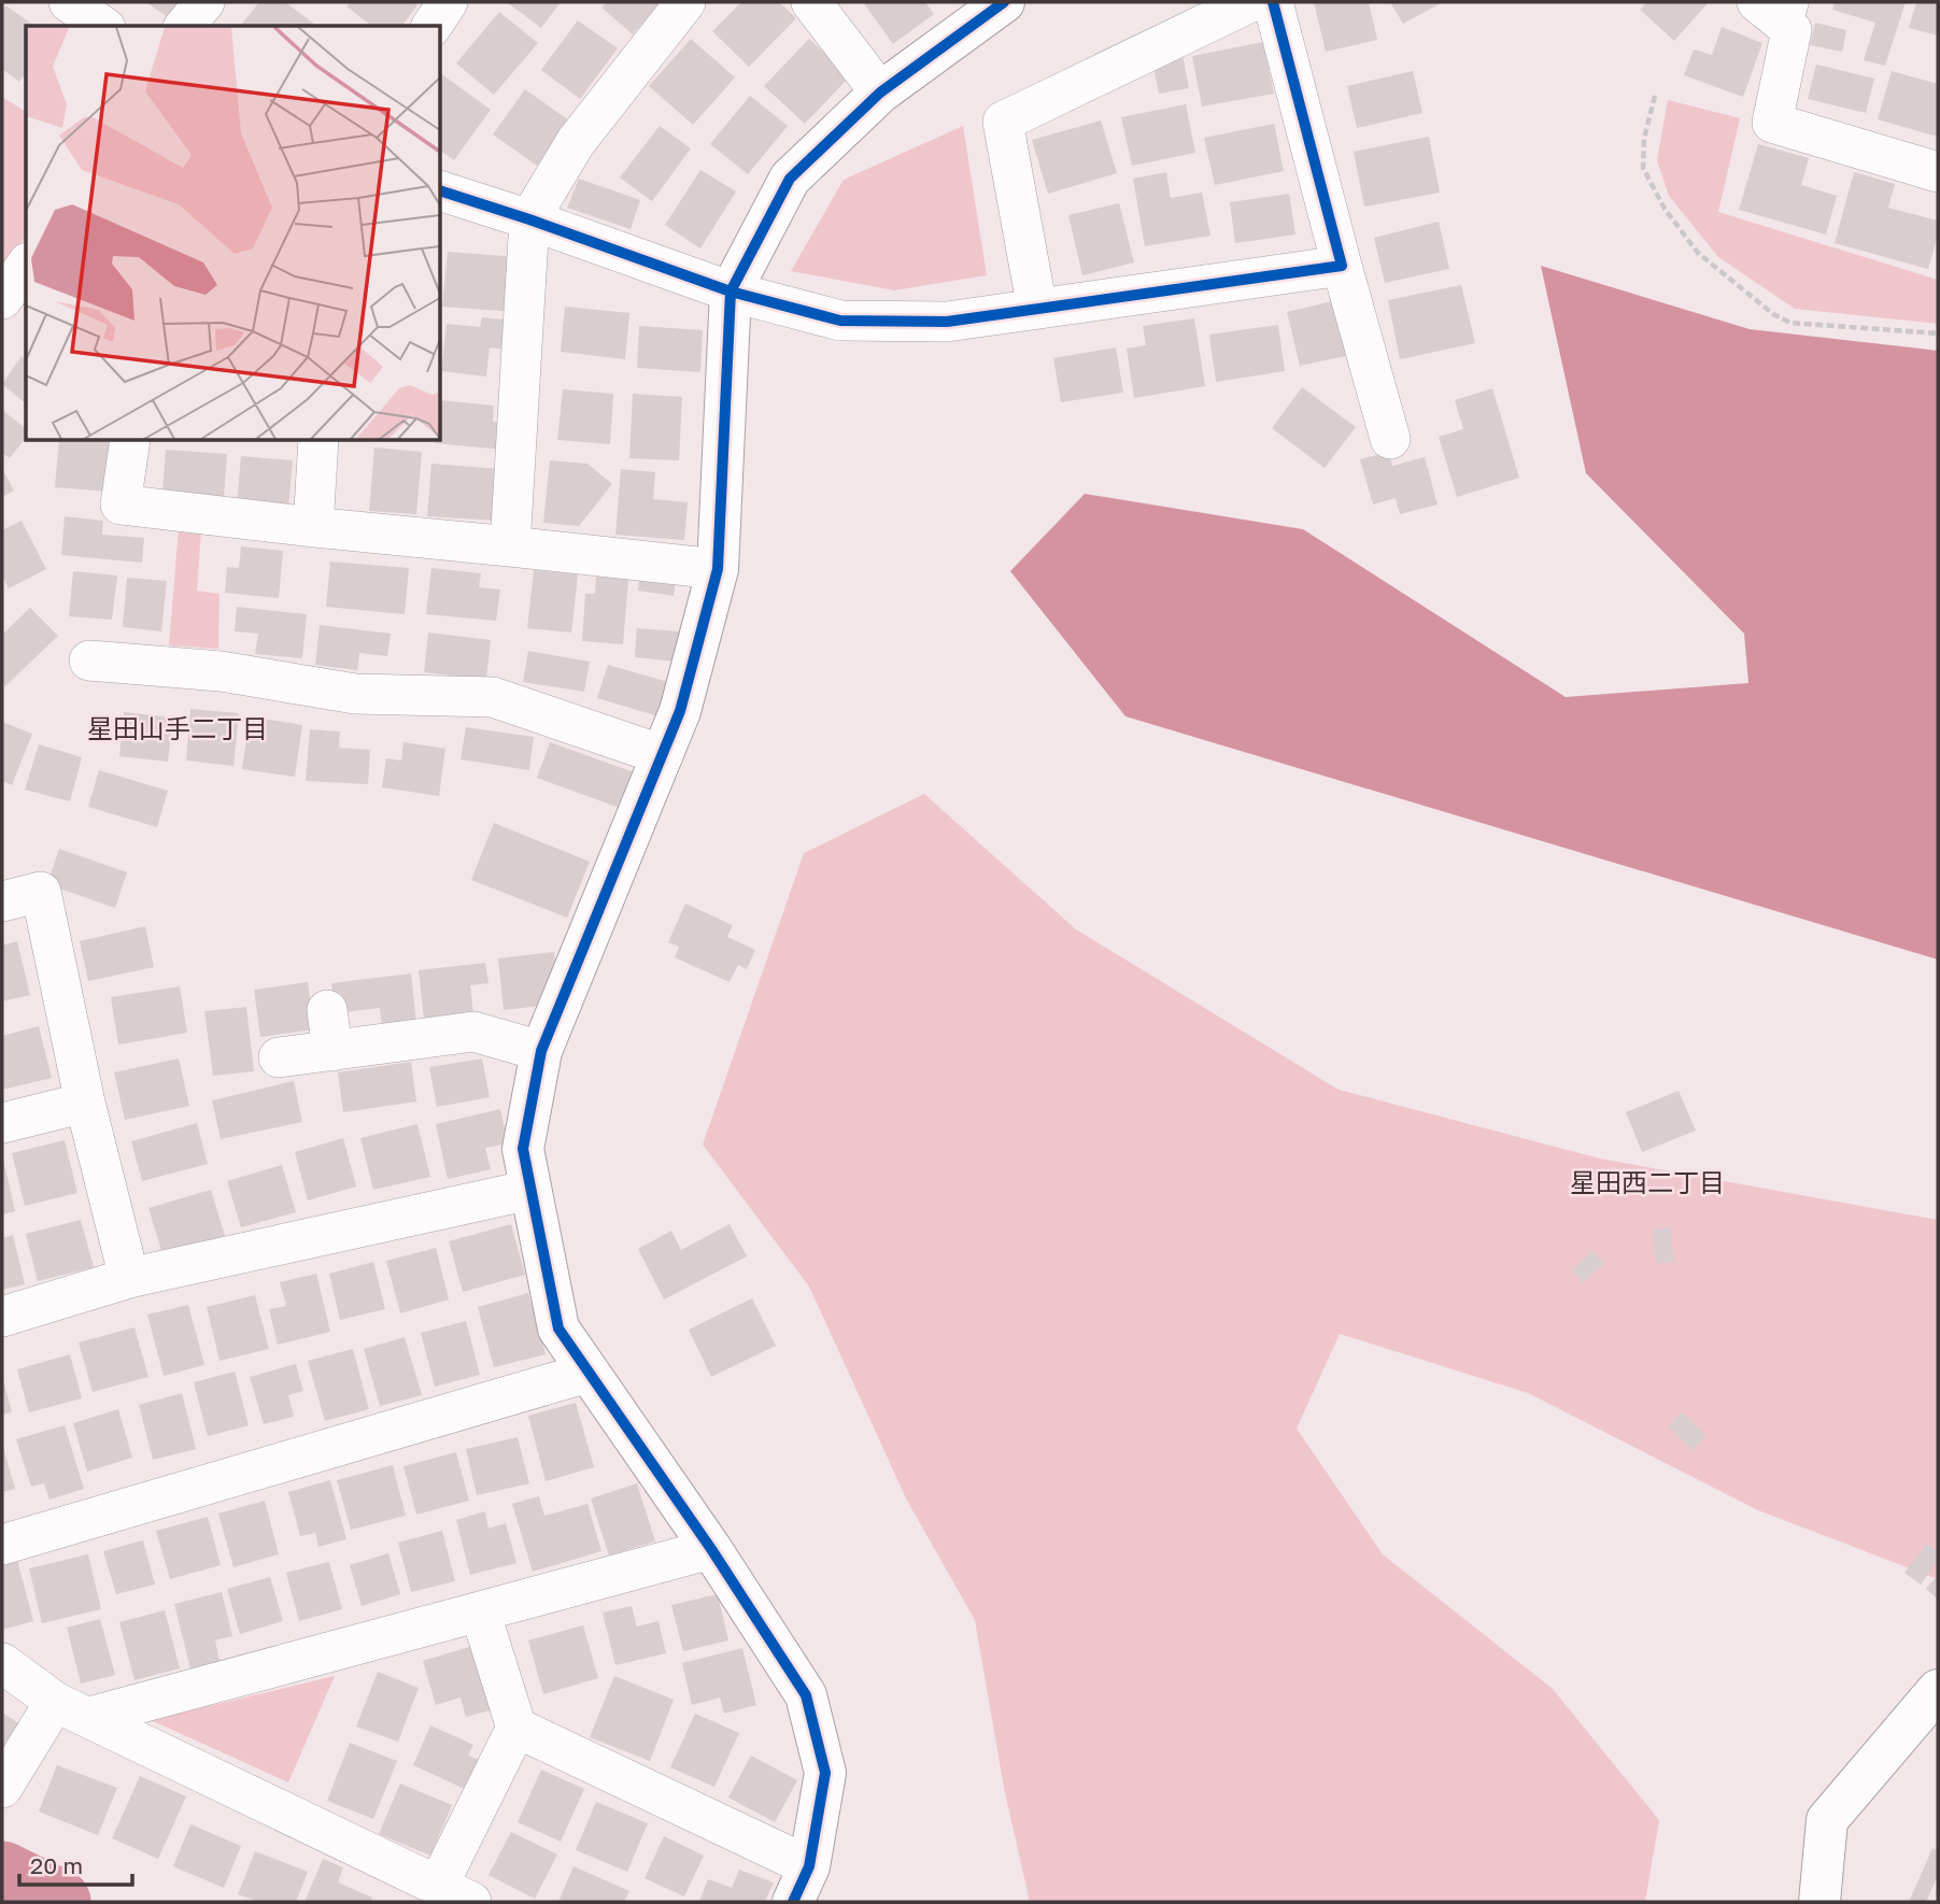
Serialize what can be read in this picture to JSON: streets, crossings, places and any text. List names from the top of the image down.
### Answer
{
  "districts": ["星田山手二丁目", "星田西二丁目"],
  "scale_bar": "20 m"
}
